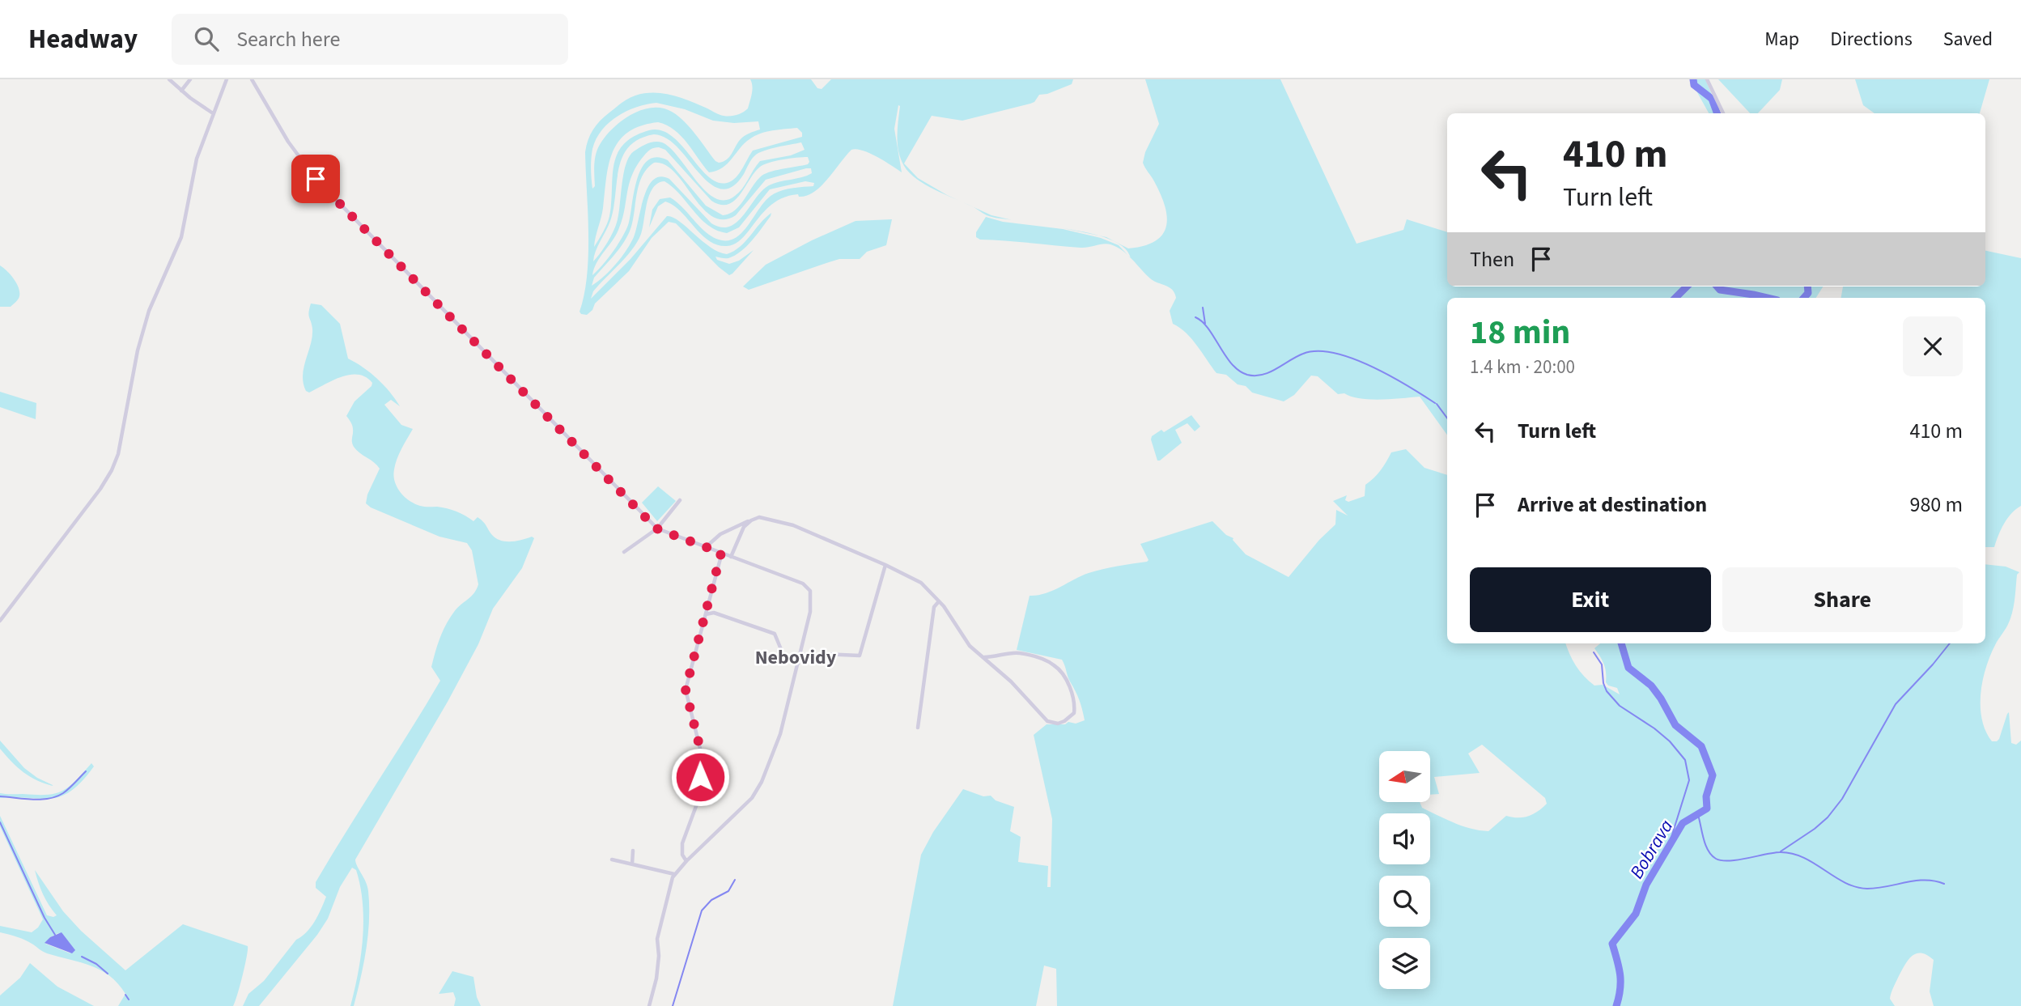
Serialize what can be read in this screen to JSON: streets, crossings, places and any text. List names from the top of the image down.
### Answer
{
  "districts": ["Nebovidy"],
  "water": ["Bobrava"],
  "north": "left",
  "page": {
    "header": "Headway",
    "search": "Search here",
    "nav": ["Map", "Directions", "Saved"],
    "turn": ["410 m", "Turn left"],
    "then": "Then",
    "heading": ["18 min", "1.4 km · 20:00"],
    "list": [
      {
        "name": "Turn left",
        "value": "410 m"
      },
      {
        "name": "Arrive at destination",
        "value": "980 m"
      }
    ],
    "buttons": ["Exit", "Share"]
  }
}
